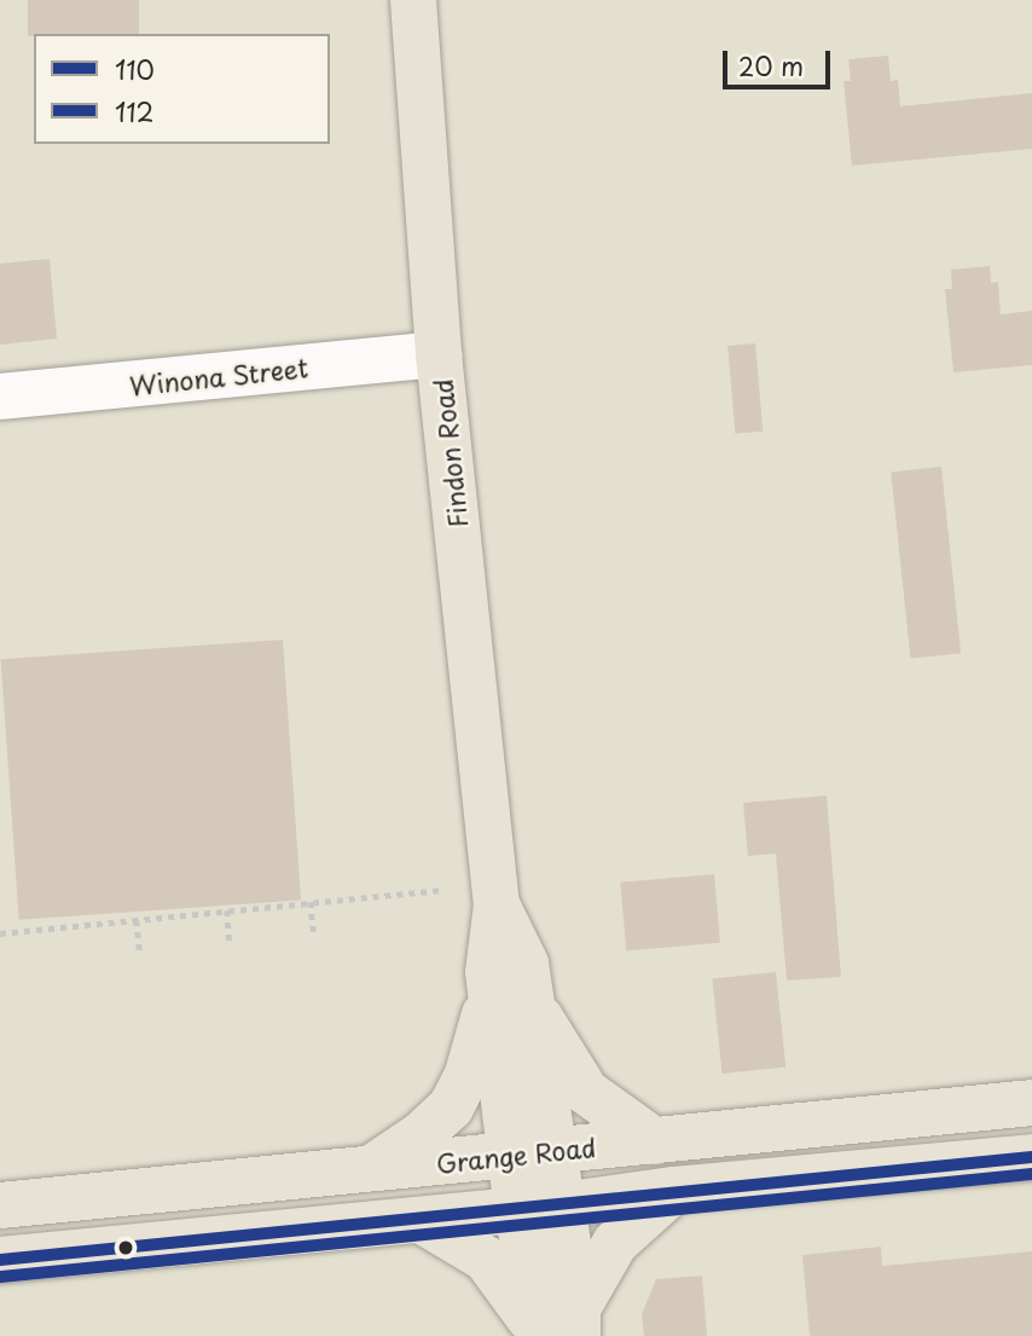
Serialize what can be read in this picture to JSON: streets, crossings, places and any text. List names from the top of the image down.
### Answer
{
  "streets": {
    "main road": ["Findon Road", "Grange Road"],
    "street": ["Winona Street"]
  },
  "crossings": [
    ["Winona Street", "Findon Road"],
    ["Findon Road", "Grange Road"]
  ],
  "lines": ["transit line 110", "transit line 112"],
  "legend": ["110", "112"],
  "scale_bar": "20 m"
}
